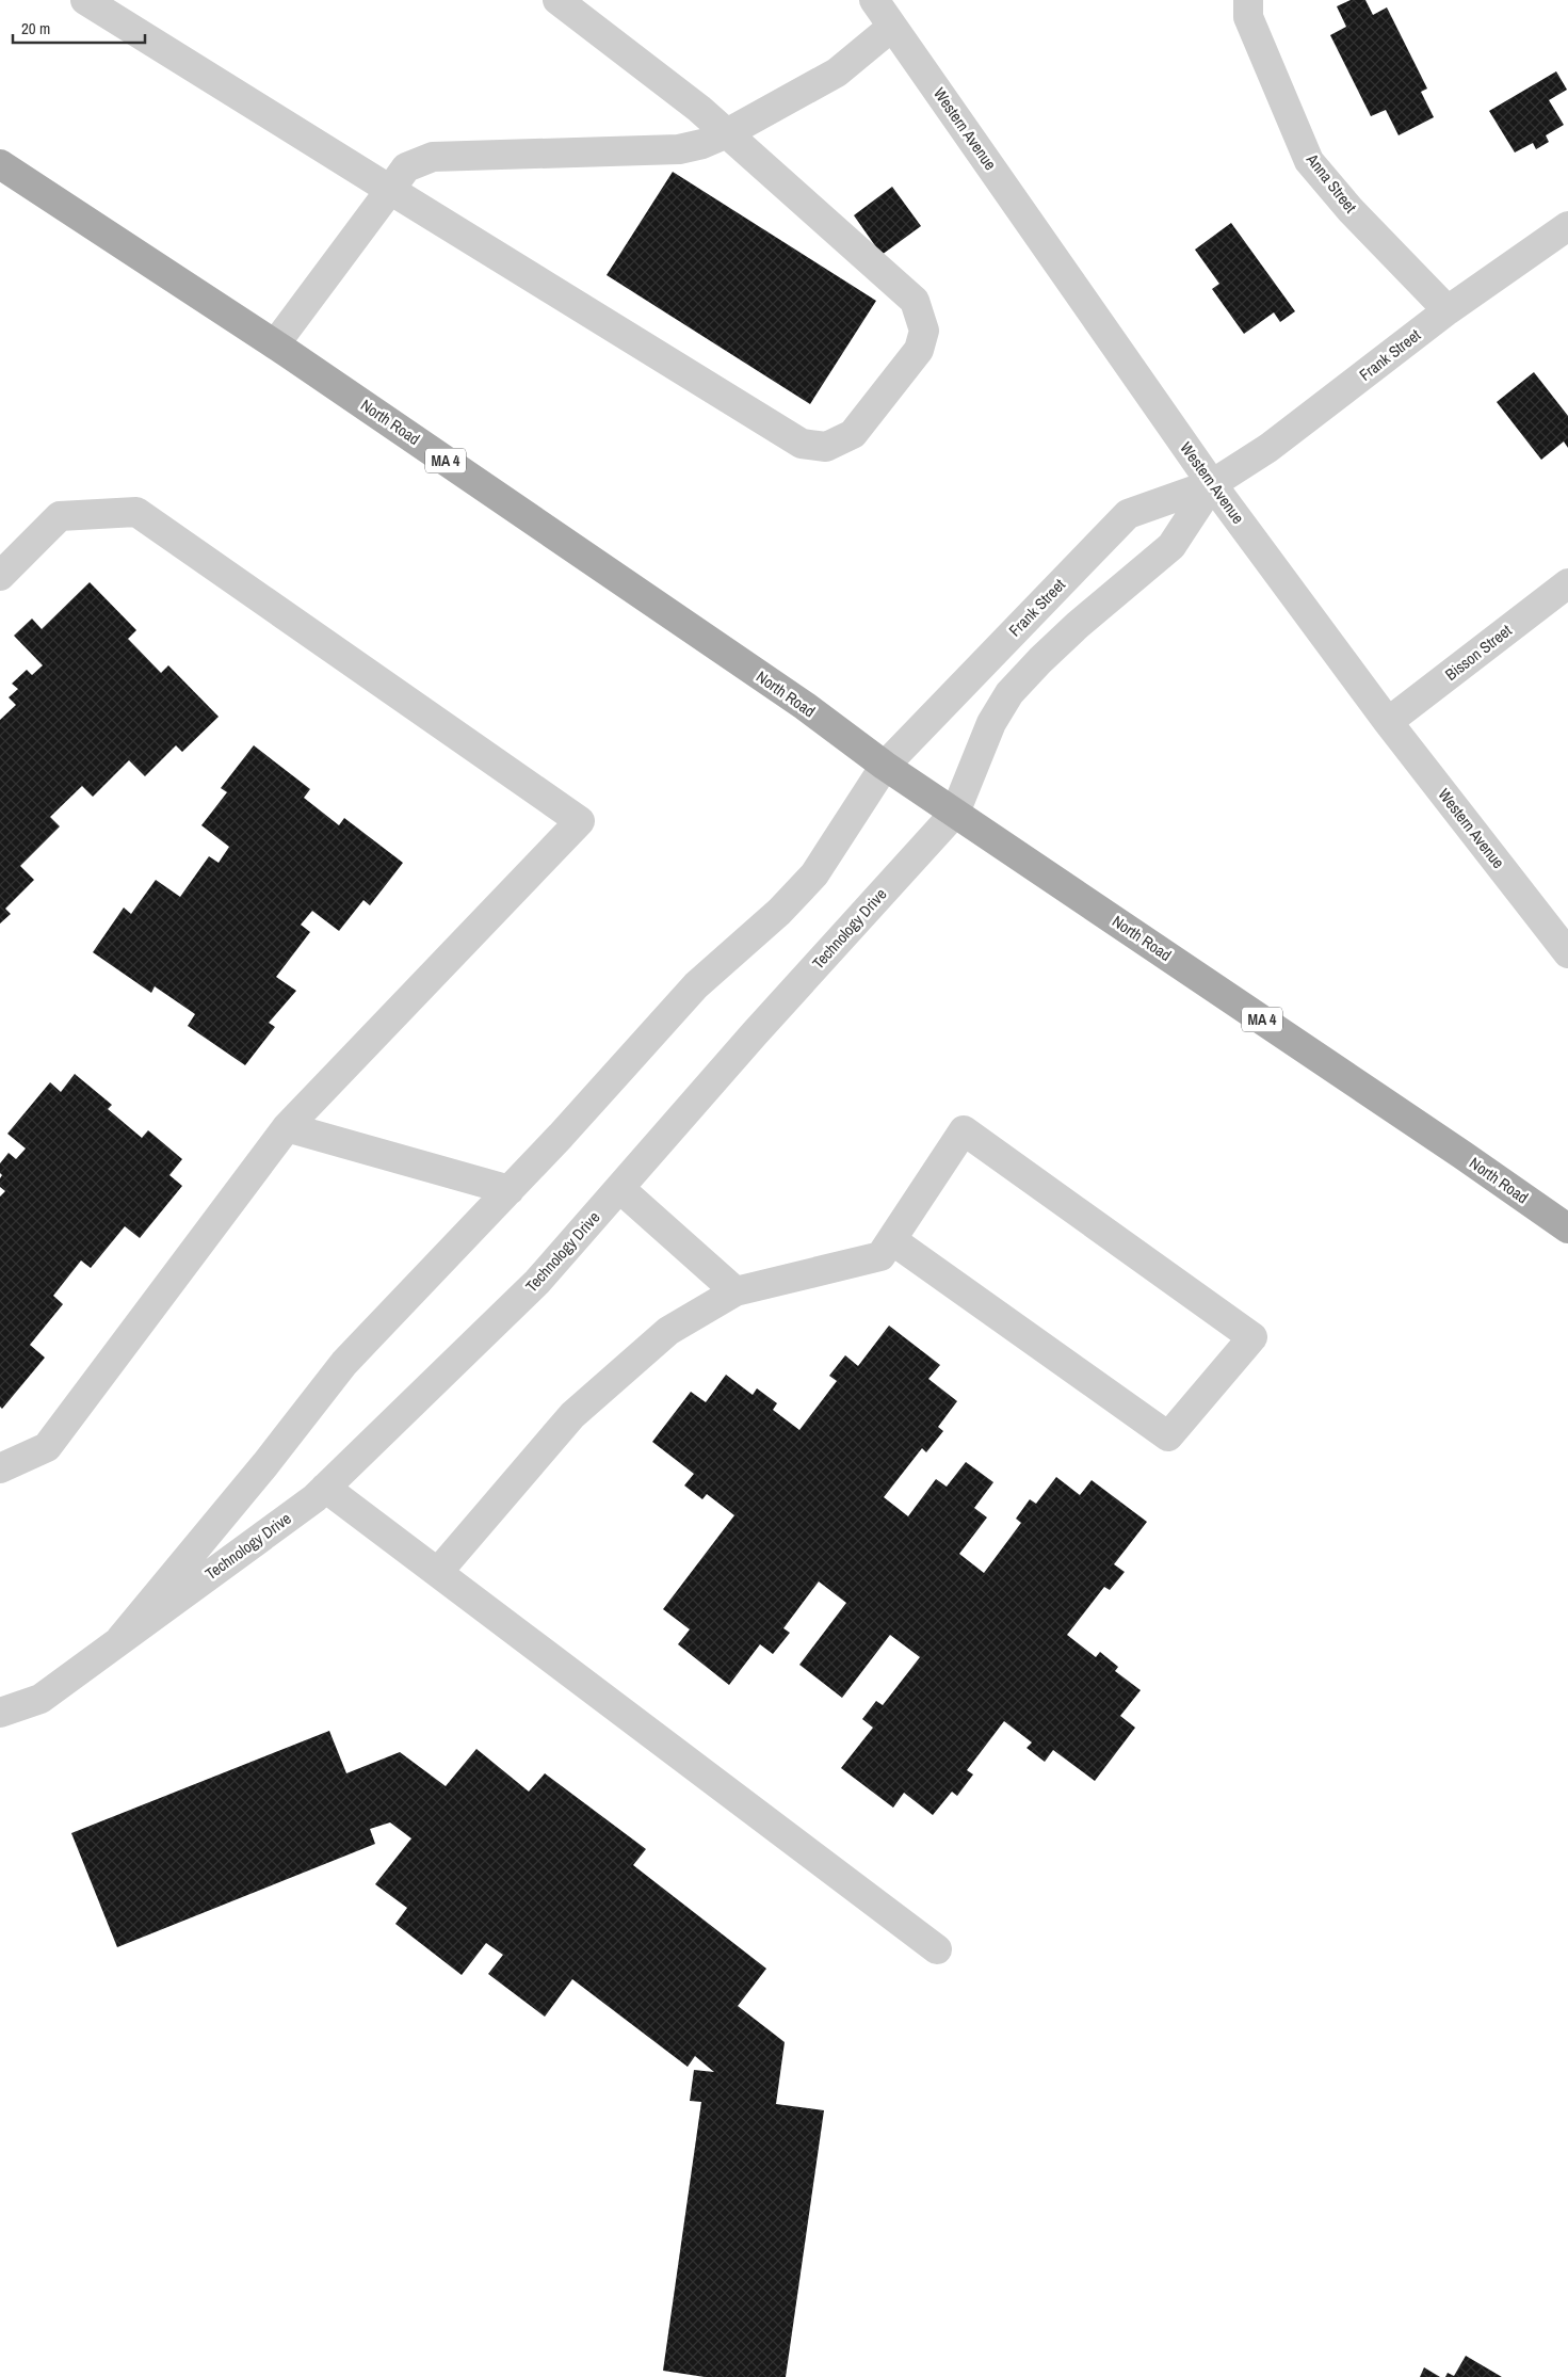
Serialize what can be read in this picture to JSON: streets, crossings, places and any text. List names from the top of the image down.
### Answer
{
  "streets": {
    "main road": ["North Road", "MA 4"],
    "street": [
      "Western Avenue",
      "Anna Street",
      "Frank Street",
      "Bisson Street",
      "Technology Drive"
    ]
  },
  "crossings": [
    ["Western Avenue", "Frank Street"],
    ["Western Avenue", "Bisson Street"],
    ["Anna Street", "Frank Street"],
    ["Frank Street", "North Road"],
    ["Frank Street", "Technology Drive"],
    ["North Road", "Technology Drive"]
  ],
  "scale_bar": "20 m"
}
